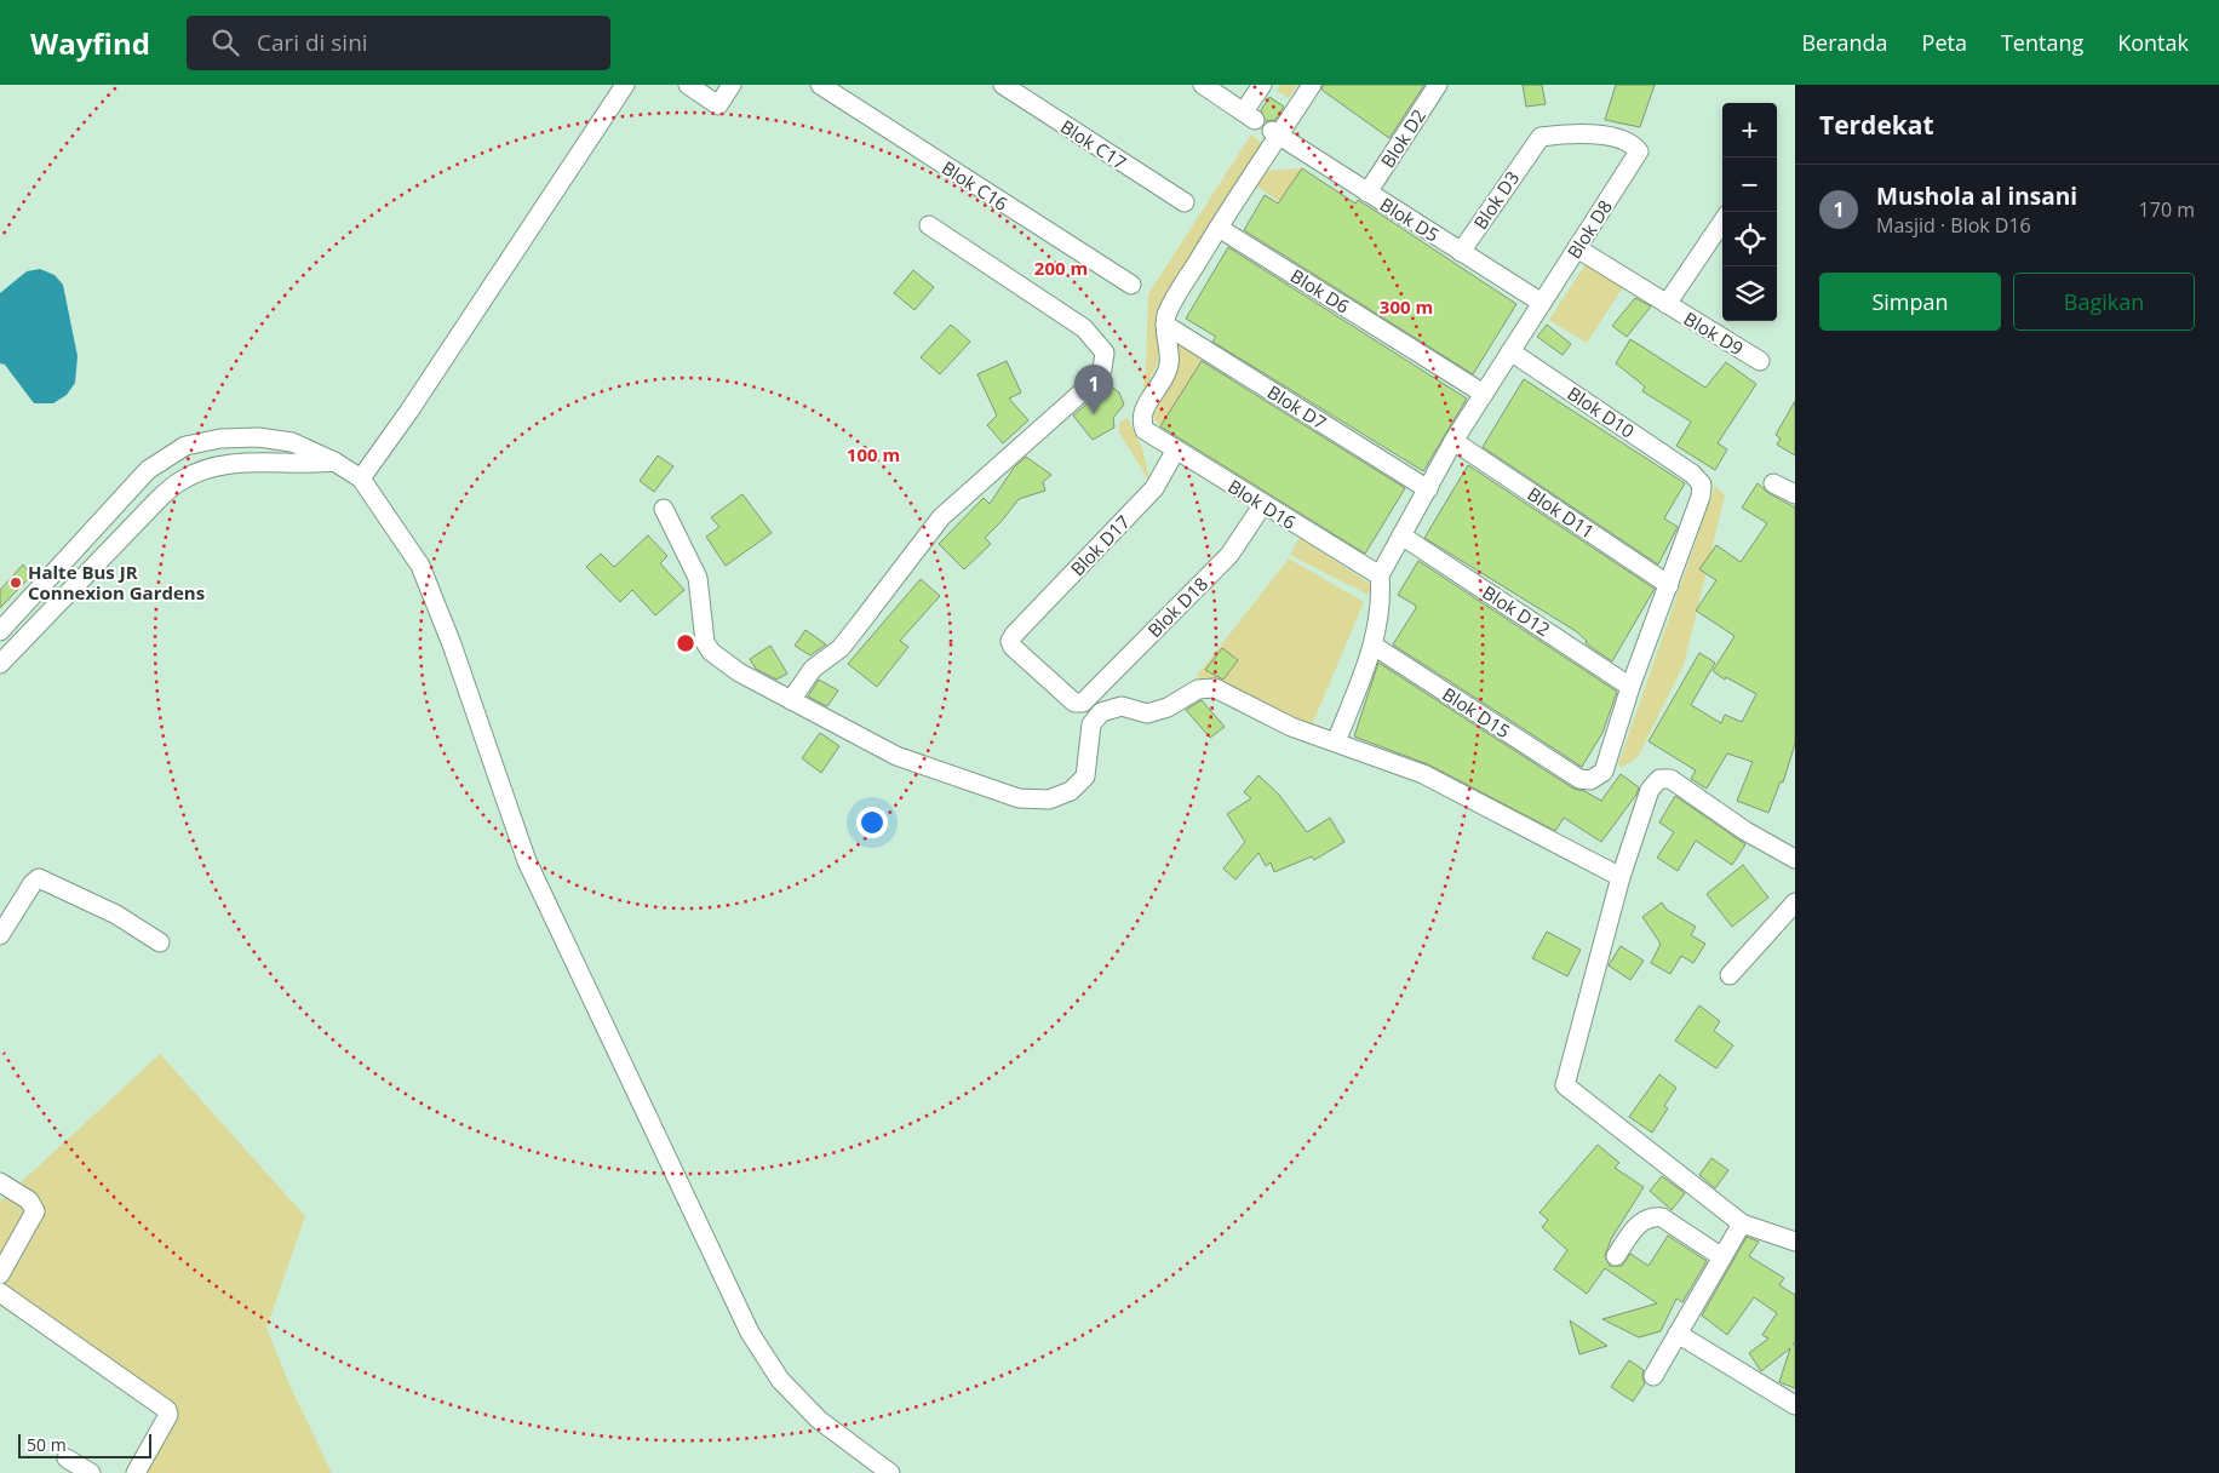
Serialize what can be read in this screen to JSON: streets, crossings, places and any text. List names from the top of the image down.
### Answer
{
  "streets": {
    "street": [
      "Blok D2",
      "Blok C17",
      "Blok C16",
      "Blok D3",
      "Blok D5",
      "Blok D8",
      "Blok D6",
      "Blok D9",
      "Blok D7",
      "Blok D10",
      "Blok D16",
      "Blok D11",
      "Blok D17",
      "Blok D18",
      "Blok D12",
      "Blok D15"
    ]
  },
  "crossings": [
    ["Blok D2", "Blok D5"],
    ["Blok D3", "Blok D5"],
    ["Blok D3", "Blok D8"],
    ["Blok D5", "Blok D8"],
    ["Blok D8", "Blok D6"],
    ["Blok D8", "Blok D9"],
    ["Blok D8", "Blok D7"],
    ["Blok D8", "Blok D10"],
    ["Blok D8", "Blok D16"],
    ["Blok D8", "Blok D11"],
    ["Blok D8", "Blok D12"],
    ["Blok D7", "Blok D16"],
    ["Blok D10", "Blok D11"],
    ["Blok D16", "Blok D17"],
    ["Blok D16", "Blok D18"],
    ["Blok D17", "Blok D18"],
    ["Blok D12", "Blok D15"]
  ],
  "places": ["Halte Bus JR Connexion Gardens"],
  "scale_bar": "50 m",
  "page": {
    "header": "Wayfind",
    "search": "Cari di sini",
    "nav": [
      "Beranda",
      "Peta",
      "Tentang",
      "Kontak"
    ],
    "heading": "Terdekat",
    "map_buttons": ["+", "−"],
    "list": [
      {
        "mark": "1",
        "name": "Mushola al insani",
        "note": "Masjid · Blok D16",
        "value": "170 m"
      }
    ],
    "buttons": ["Simpan", "Bagikan"],
    "pins": "1",
    "scale": "50 m"
  },
  "rings": ["200 m", "300 m", "100 m"]
}
